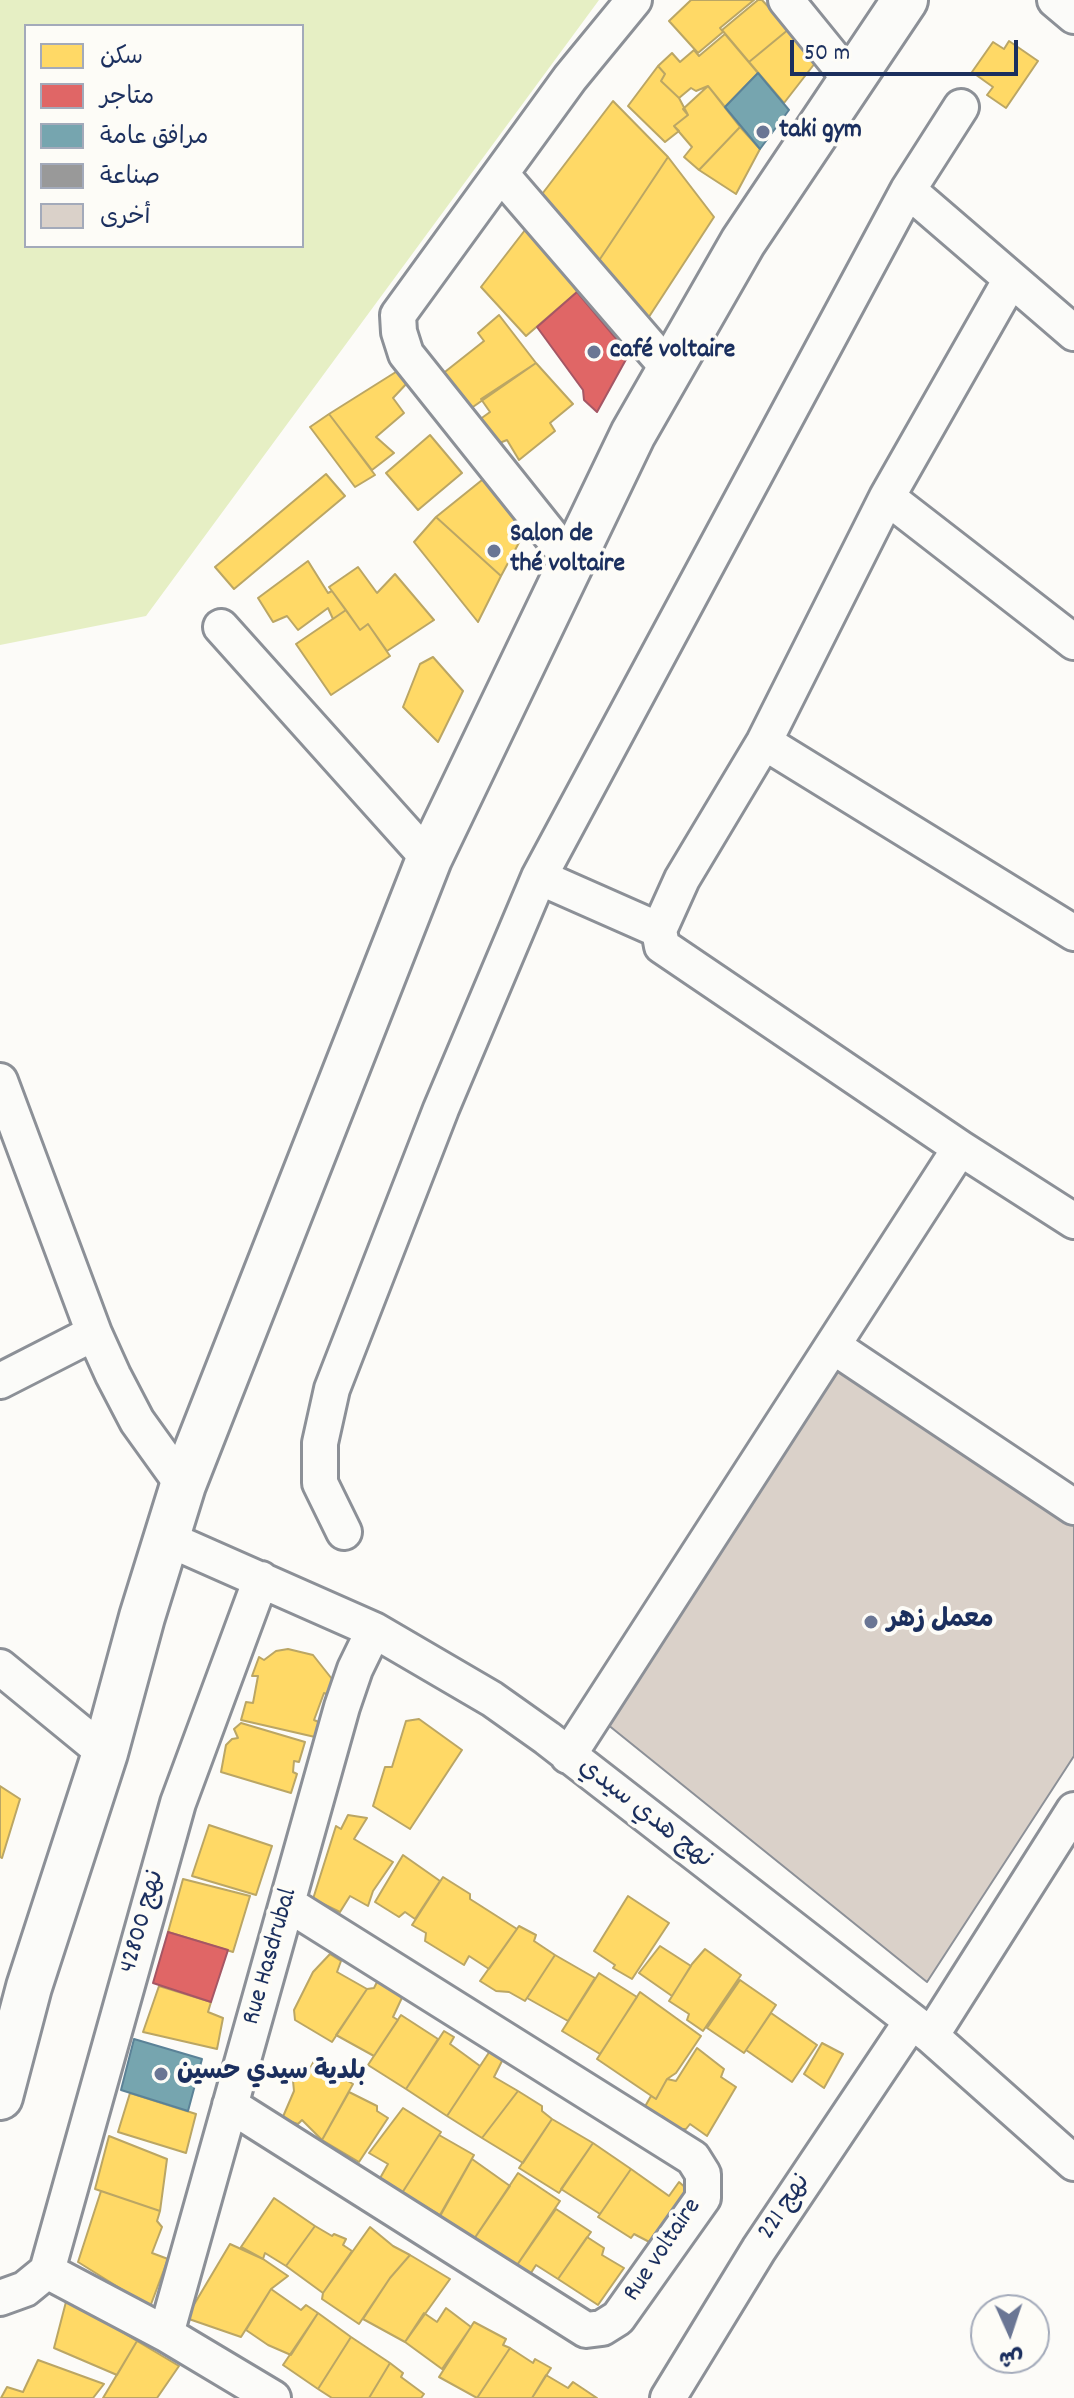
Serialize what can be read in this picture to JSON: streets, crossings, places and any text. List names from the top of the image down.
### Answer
{
  "streets": {
    "street": [
      "نهج هدي سيدي",
      "نهج 42800",
      "Rue Hasdrubal",
      "نهج 221",
      "Rue voltaire"
    ]
  },
  "crossings": [
    ["نهج هدي سيدي", "نهج 42800"],
    ["نهج هدي سيدي", "Rue Hasdrubal"],
    ["نهج هدي سيدي", "نهج 221"],
    ["Rue Hasdrubal", "Rue voltaire"]
  ],
  "places": [
    "taki gym",
    "café voltaire",
    "Salon de thé voltaire",
    "معمل زهر",
    "بلدية سيدي حسين"
  ],
  "legend": [
    "سكن",
    "متاجر",
    "مرافق عامة",
    "صناعة",
    "أخرى"
  ],
  "scale_bar": "50 m",
  "north": "bottom"
}
